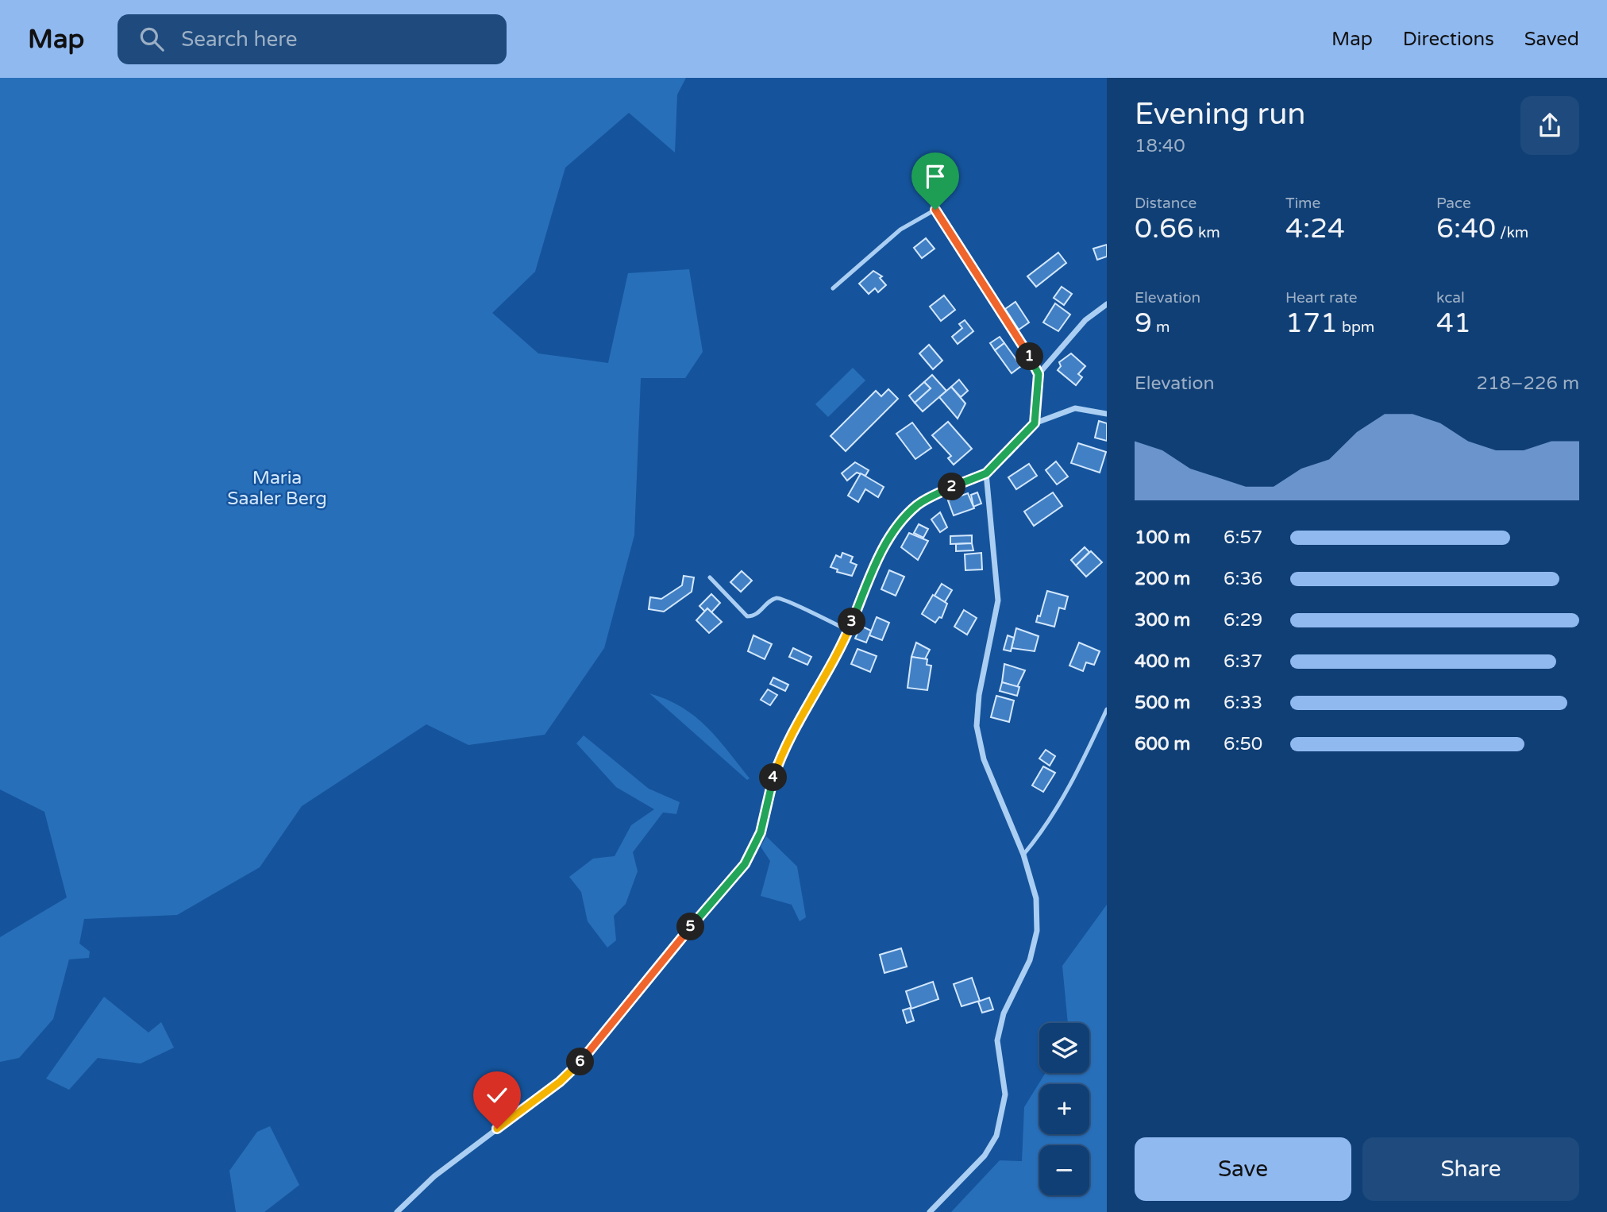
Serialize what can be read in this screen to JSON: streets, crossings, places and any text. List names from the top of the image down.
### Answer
{
  "parks": ["Maria Saaler Berg"],
  "page": {
    "header": "Map",
    "search": "Search here",
    "nav": ["Map", "Directions", "Saved"],
    "heading": ["Evening run", "18:40"],
    "stats": [
      ["Distance", "0.66 km"],
      ["Time", "4:24"],
      ["Pace", "6:40 /km"],
      ["Elevation", "9 m"],
      ["Heart rate", "171 bpm"],
      ["kcal", "41"]
    ],
    "pins": [
      "1",
      "2",
      "3",
      "4",
      "5",
      "6"
    ],
    "chart": ["Elevation", "218–226 m"],
    "list": [
      {
        "name": "100 m",
        "note": "6:57"
      },
      {
        "name": "200 m",
        "note": "6:36"
      },
      {
        "name": "300 m",
        "note": "6:29"
      },
      {
        "name": "400 m",
        "note": "6:37"
      },
      {
        "name": "500 m",
        "note": "6:33"
      },
      {
        "name": "600 m",
        "note": "6:50"
      }
    ],
    "map_buttons": ["+", "−"],
    "buttons": ["Save", "Share"]
  }
}
